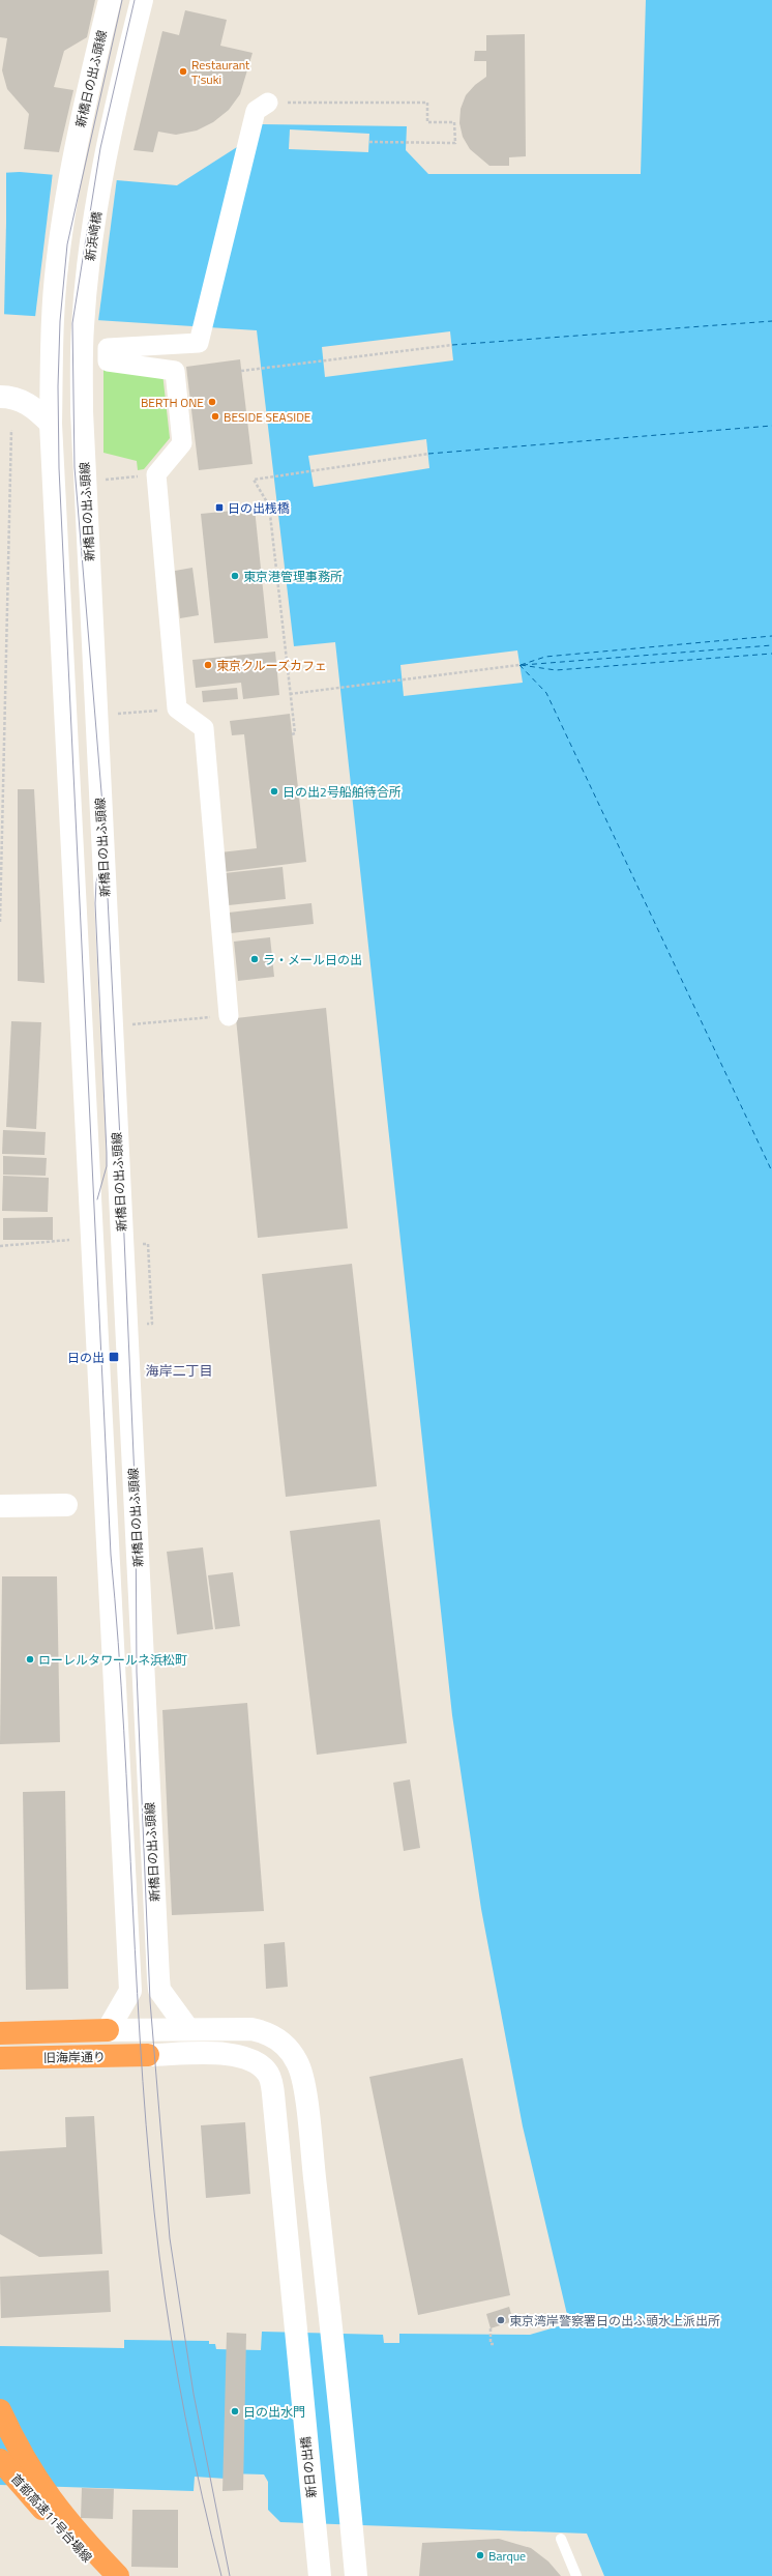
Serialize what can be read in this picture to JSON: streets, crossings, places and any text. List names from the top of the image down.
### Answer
{
  "streets": {
    "highway": ["旧海岸通り", "首都高速11号台場線"],
    "main road": ["新橋日の出ふ頭線", "新浜崎橋", "新日の出橋"]
  },
  "crossings": [
    ["新橋日の出ふ頭線", "新浜崎橋"],
    ["旧海岸通り", "新日の出橋"]
  ],
  "districts": ["海岸二丁目"],
  "places": {
    "other": [
      "Restaurant T'suki",
      "BERTH ONE",
      "BESIDE SEASIDE",
      "東京港管理事務所",
      "東京クルーズカフェ",
      "日の出2号船舶待合所",
      "ラ・メール日の出",
      "ローレルタワールネ浜松町",
      "東京湾岸警察署日の出ふ頭水上派出所",
      "日の出水門",
      "Barque"
    ],
    "transit": ["日の出桟橋", "日の出"]
  }
}
